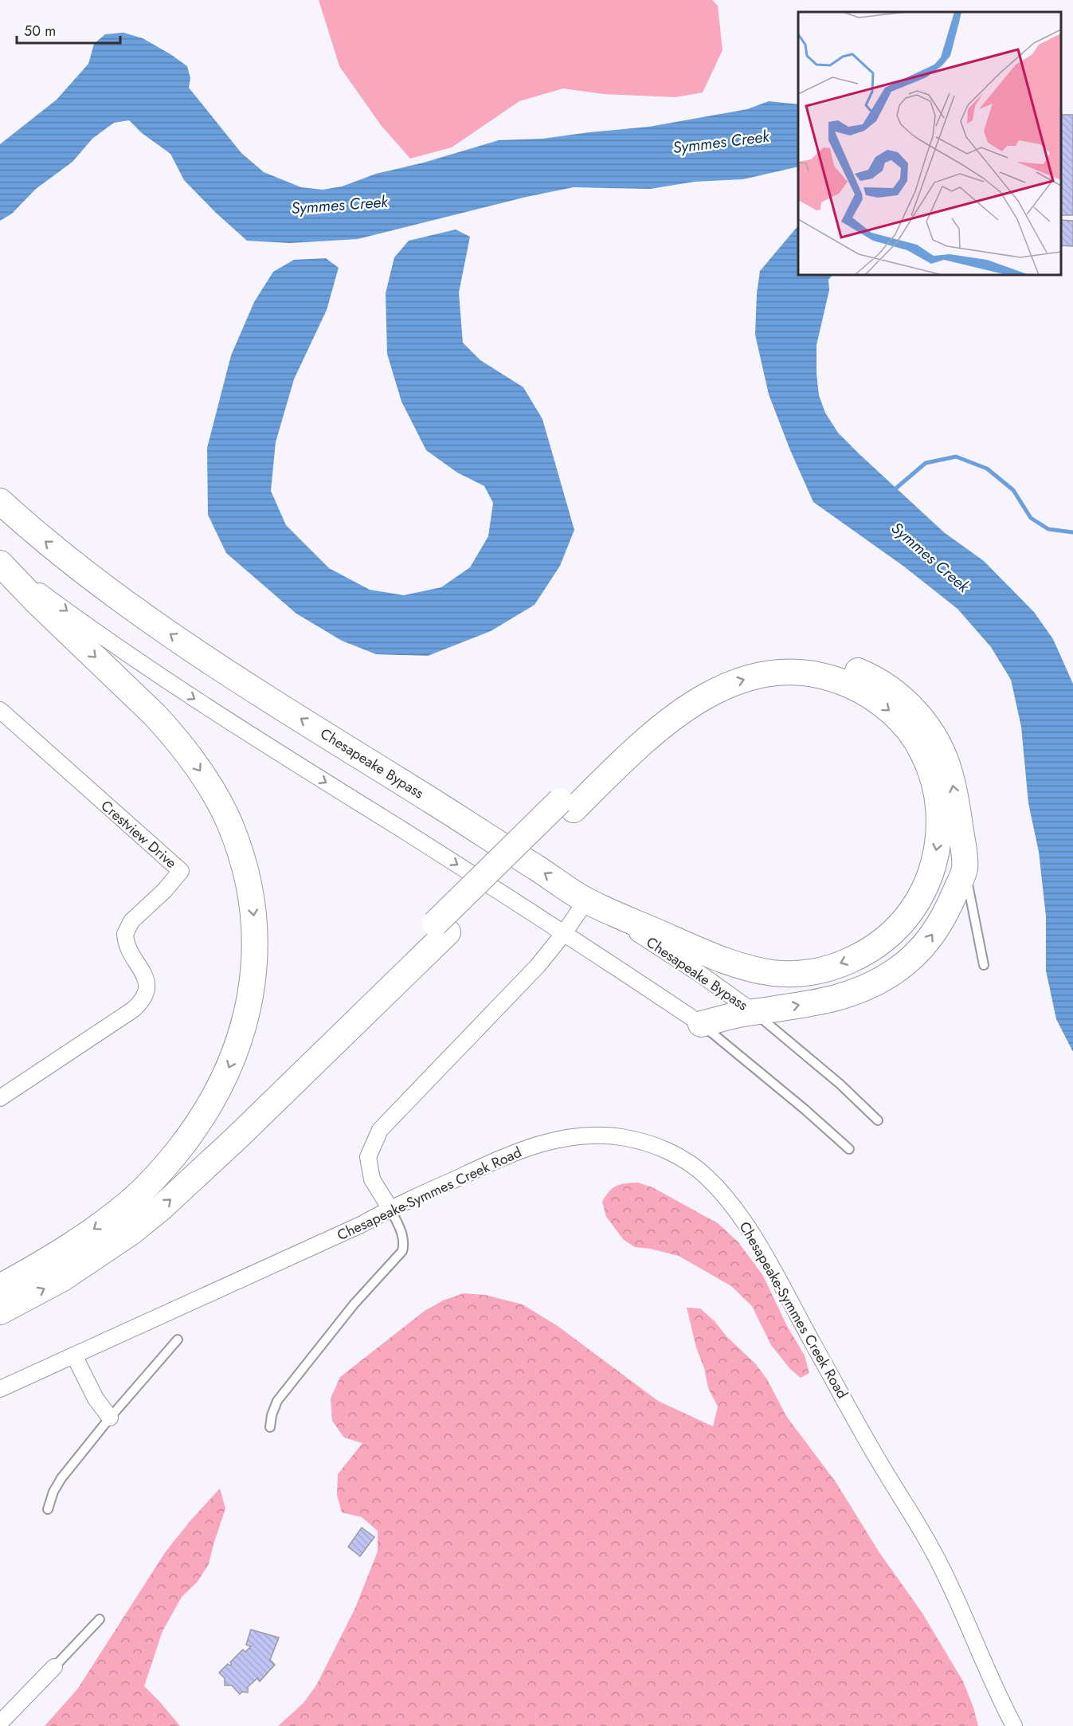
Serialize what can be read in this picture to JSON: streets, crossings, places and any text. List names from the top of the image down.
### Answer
{
  "streets": {
    "main road": ["Chesapeake Bypass"],
    "street": ["Crestview Drive", "Chesapeake-Symmes Creek Road"]
  },
  "one_way": ["Chesapeake Bypass"],
  "water": ["Symmes Creek"],
  "scale_bar": "50 m"
}
